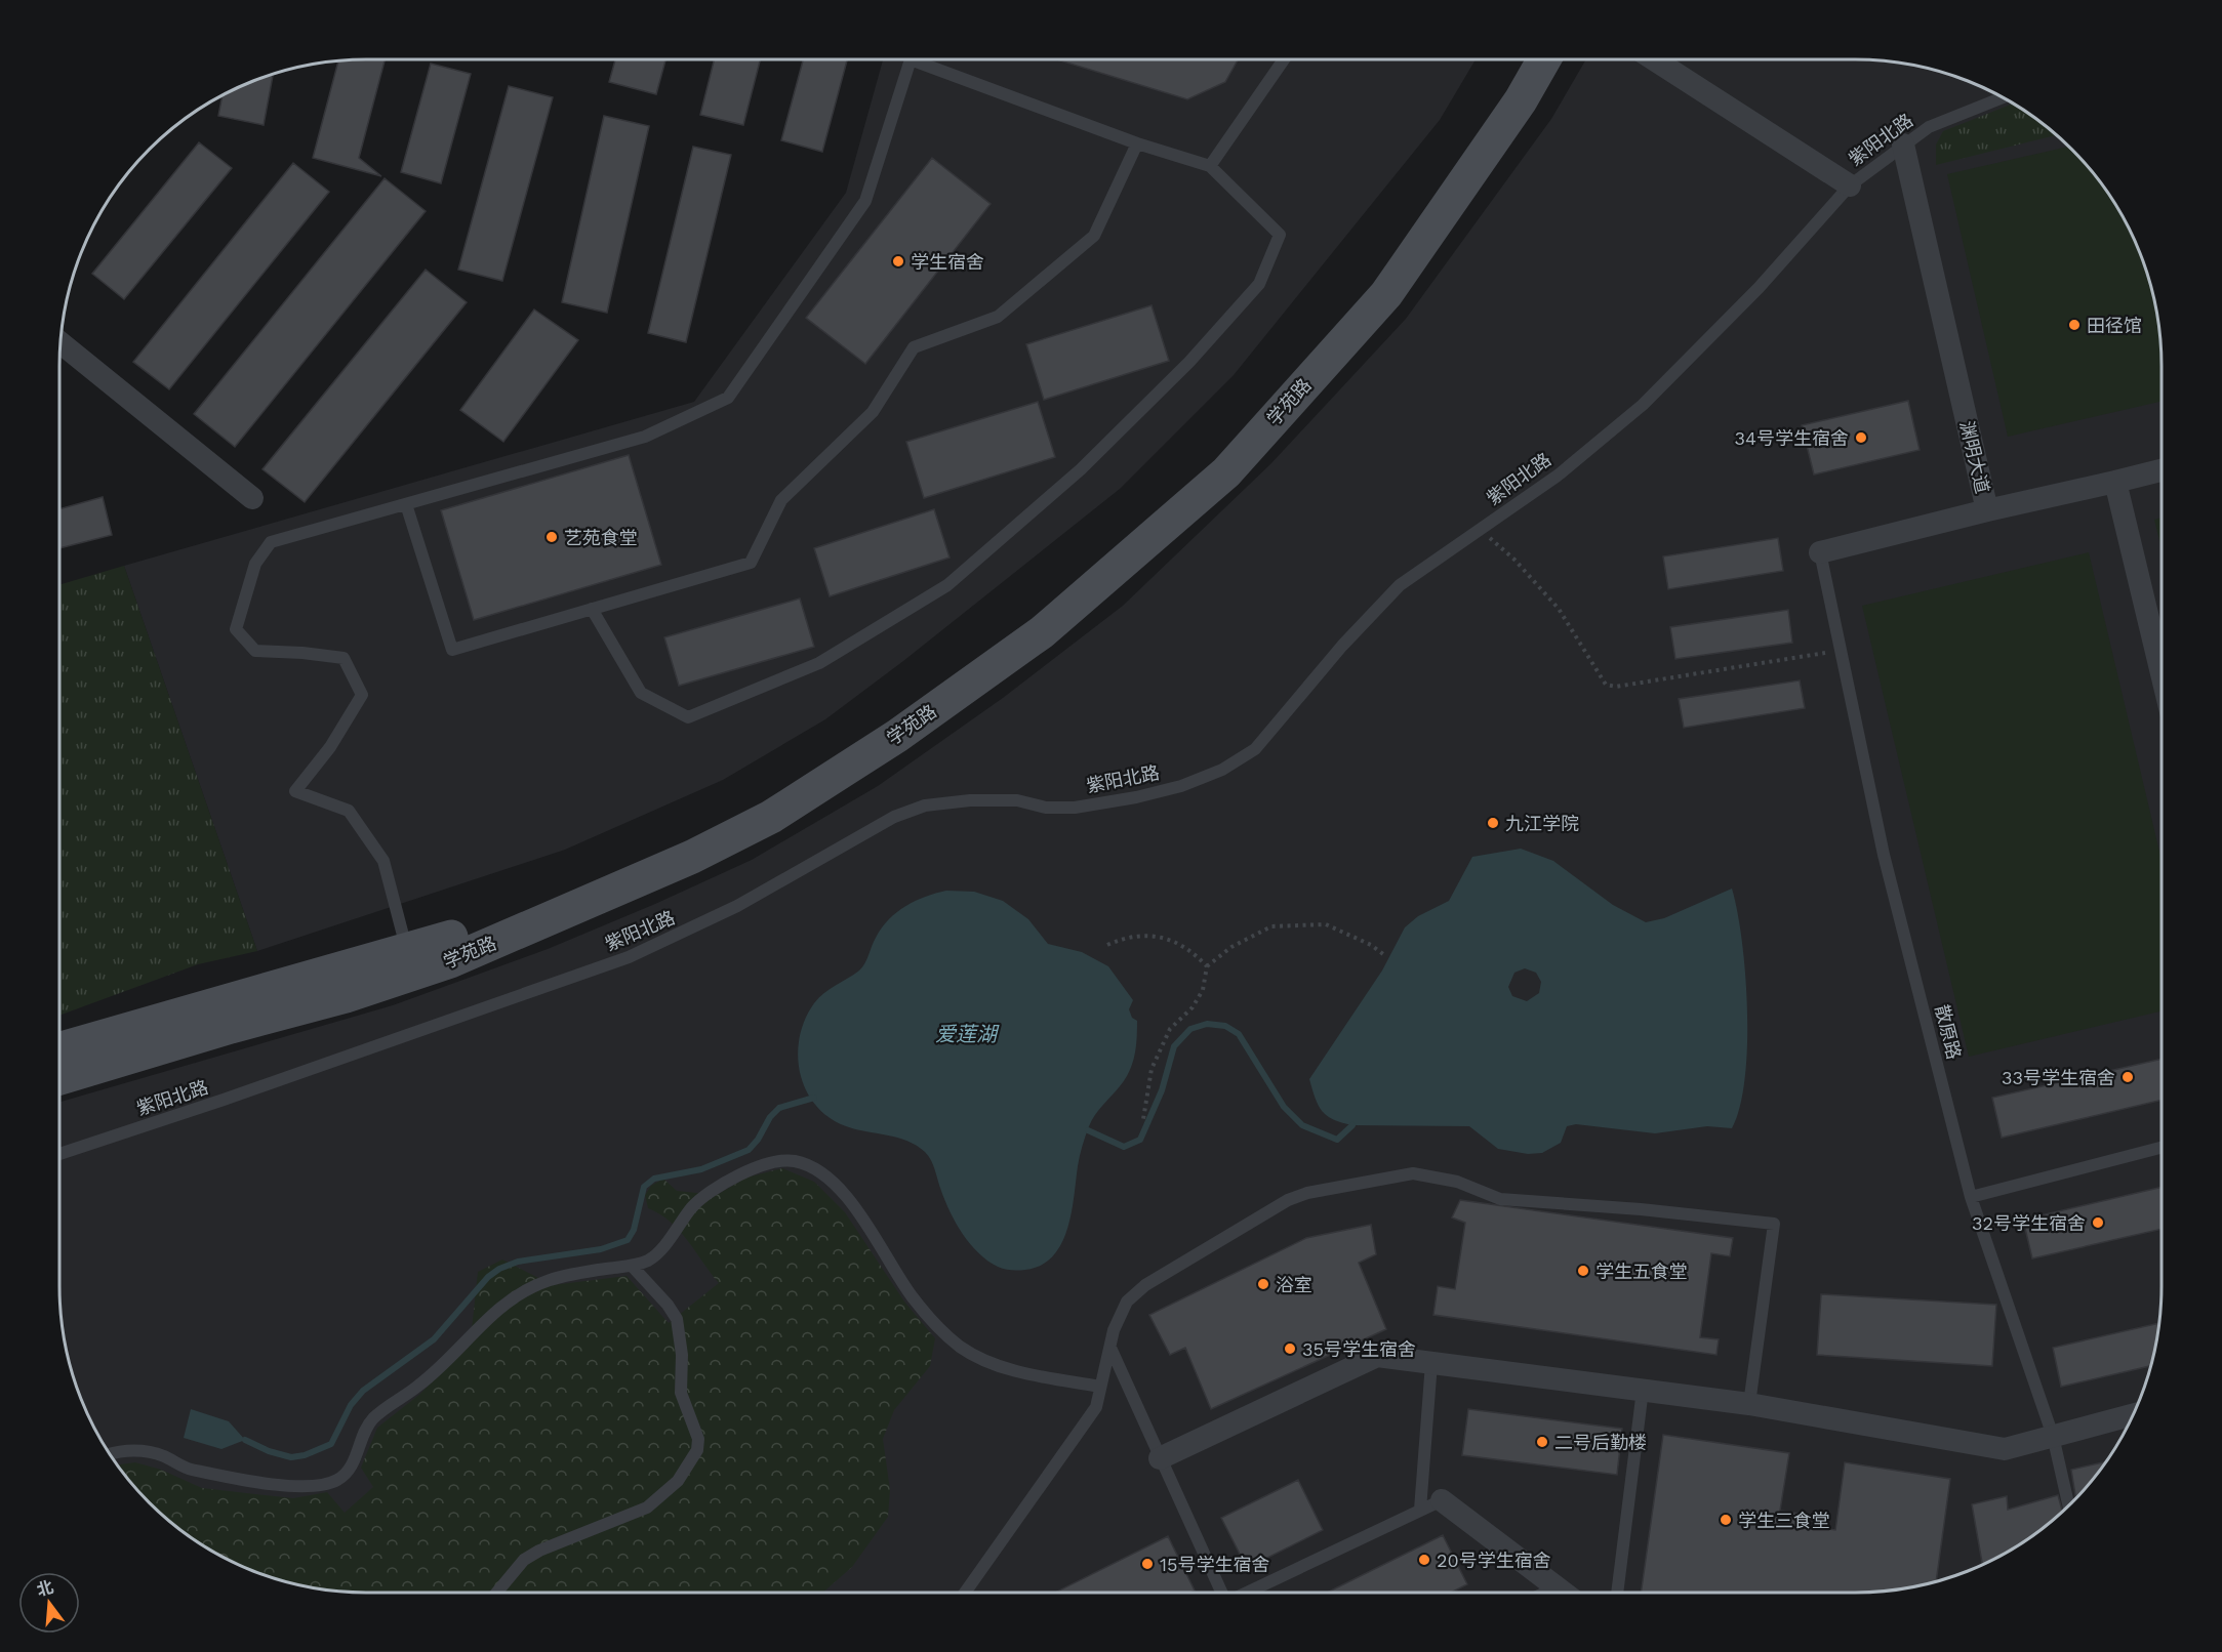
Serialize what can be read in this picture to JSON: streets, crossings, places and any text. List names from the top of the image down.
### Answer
{
  "streets": {
    "street": ["学苑路", "渊明大道"],
    "lane": ["紫阳北路", "散原路"]
  },
  "crossings": [
    ["紫阳北路", "渊明大道"]
  ],
  "water": ["爱莲湖"],
  "places": [
    "学生宿舍",
    "田径馆",
    "34号学生宿舍",
    "艺苑食堂",
    "九江学院",
    "33号学生宿舍",
    "32号学生宿舍",
    "学生五食堂",
    "浴室",
    "35号学生宿舍",
    "二号后勤楼",
    "学生三食堂",
    "20号学生宿舍",
    "15号学生宿舍"
  ],
  "north": "top"
}
